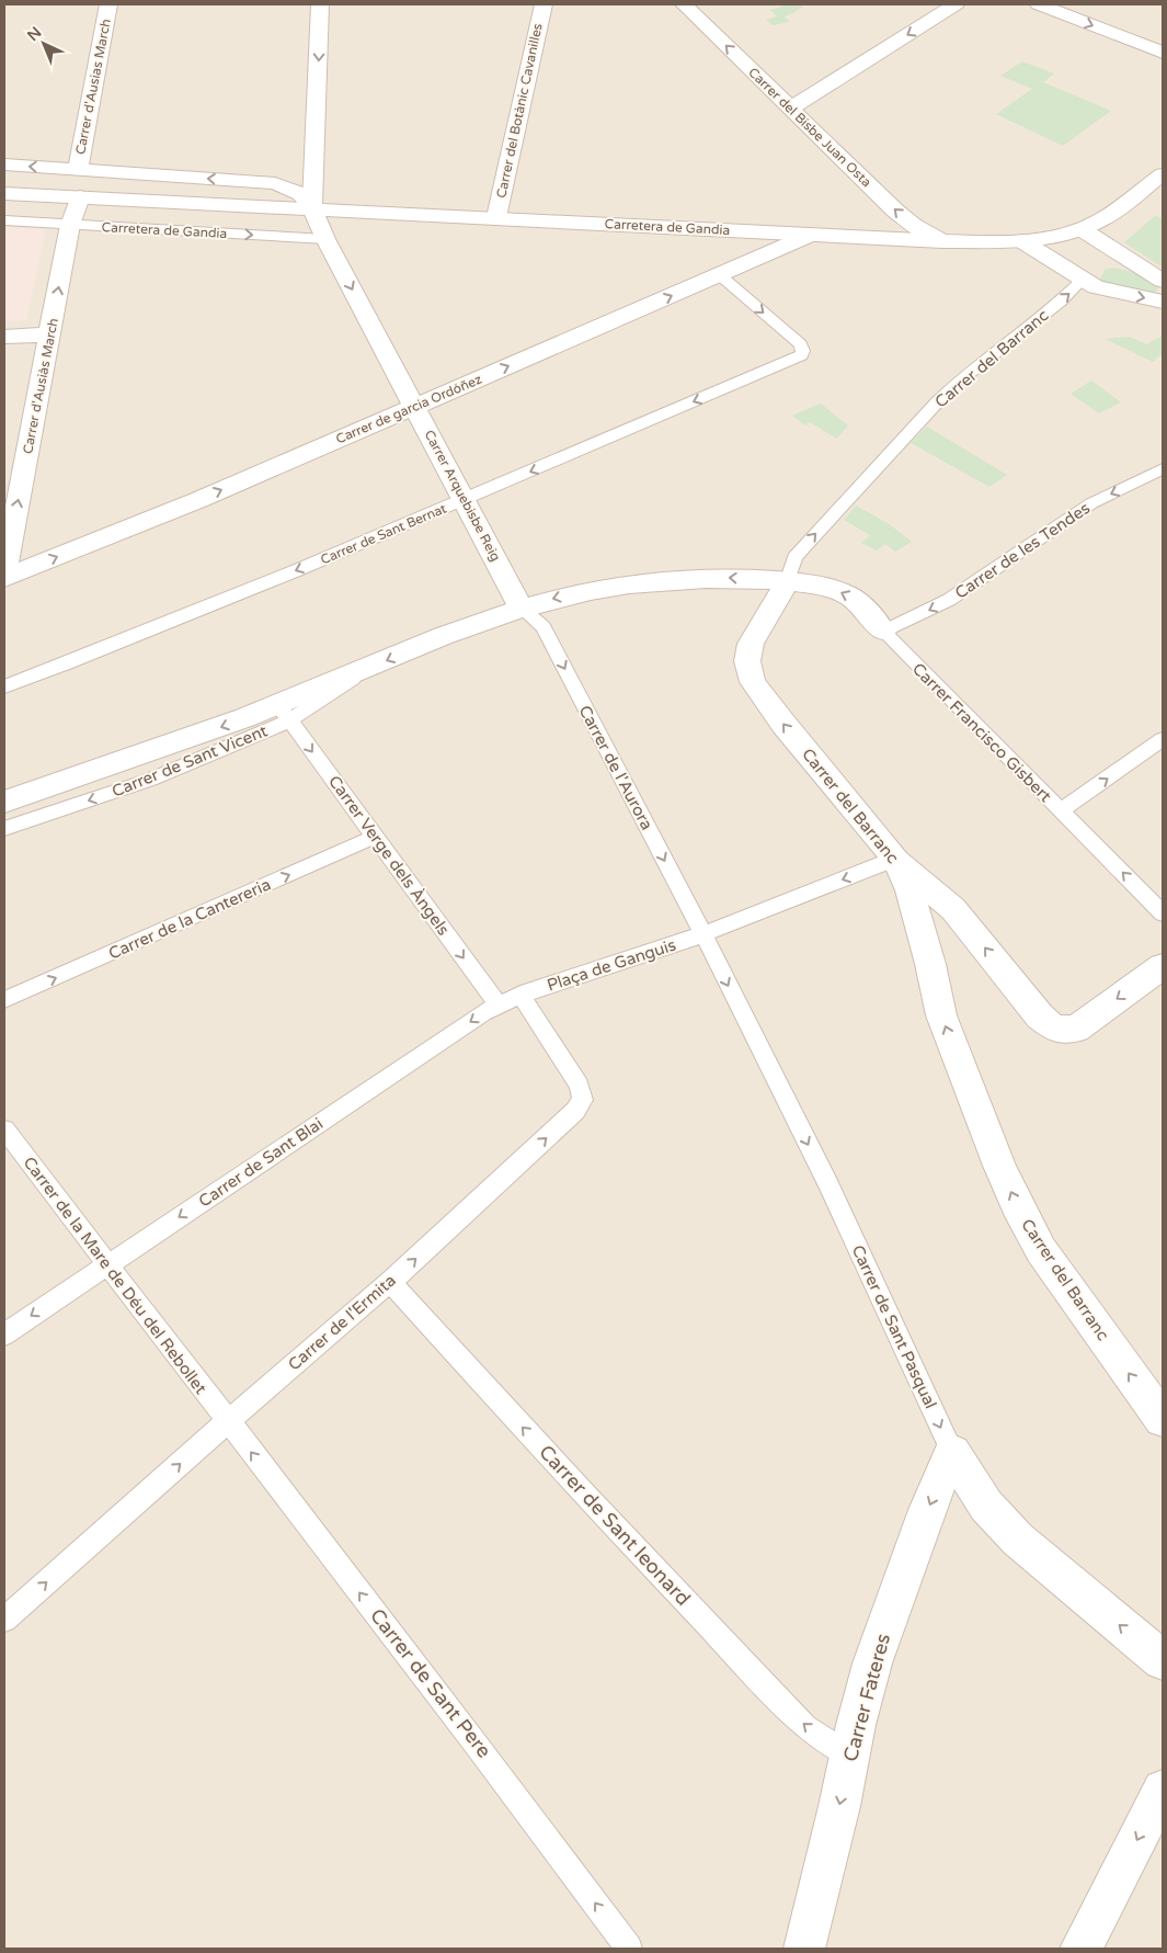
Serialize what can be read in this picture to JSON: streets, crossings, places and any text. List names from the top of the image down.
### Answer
{
  "streets": {
    "street": [
      "Carrer d'Ausias March",
      "Carrer del Botànic Cavanilles",
      "Carrer del Bisbe Juan Osta",
      "Carretera de Gandia",
      "Carrer del Barranc",
      "Carrer d'Ausiàs March",
      "Carrer de garcia Ordóñez",
      "Carrer Arquebisbe Reig",
      "Carrer Francisco Gisbert",
      "Carrer de Sant Vicent",
      "Carrer de Sant Pasqual",
      "Carrer Fateres"
    ],
    "lane": [
      "Carrer de Sant Bernat",
      "Carrer de les Tendes",
      "Carrer de l'Aurora",
      "Carrer Verge dels Àngels",
      "Carrer de la Cantereria",
      "Plaça de Ganguis",
      "Carrer de Sant Blai",
      "Carrer de la Mare de Déu del Rebollet",
      "Carrer de l'Ermita",
      "Carrer de Sant leonard",
      "Carrer de Sant Pere"
    ]
  },
  "crossings": [
    ["Carrer d'Ausias March", "Carretera de Gandia"],
    ["Carrer del Botànic Cavanilles", "Carretera de Gandia"],
    ["Carrer del Bisbe Juan Osta", "Carretera de Gandia"],
    ["Carretera de Gandia", "Carrer d'Ausiàs March"],
    ["Carretera de Gandia", "Carrer de garcia Ordóñez"],
    ["Carretera de Gandia", "Carrer Arquebisbe Reig"],
    ["Carrer del Barranc", "Carrer Francisco Gisbert"],
    ["Carrer del Barranc", "Carrer de Sant Vicent"],
    ["Carrer del Barranc", "Plaça de Ganguis"],
    ["Carrer d'Ausiàs March", "Carrer de garcia Ordóñez"],
    ["Carrer de garcia Ordóñez", "Carrer Arquebisbe Reig"],
    ["Carrer de garcia Ordóñez", "Carrer de Sant Bernat"],
    ["Carrer Arquebisbe Reig", "Carrer de Sant Bernat"],
    ["Carrer Arquebisbe Reig", "Carrer de Sant Vicent"],
    ["Carrer Arquebisbe Reig", "Carrer de l'Aurora"],
    ["Carrer de les Tendes", "Carrer Francisco Gisbert"],
    ["Carrer Francisco Gisbert", "Carrer de Sant Vicent"],
    ["Carrer de Sant Vicent", "Carrer de l'Aurora"],
    ["Carrer de Sant Vicent", "Carrer Verge dels Àngels"],
    ["Carrer de l'Aurora", "Plaça de Ganguis"],
    ["Carrer de l'Aurora", "Carrer de Sant Pasqual"],
    ["Carrer Verge dels Àngels", "Carrer de la Cantereria"],
    ["Carrer Verge dels Àngels", "Carrer de Sant Blai"],
    ["Plaça de Ganguis", "Carrer de Sant Blai"],
    ["Plaça de Ganguis", "Carrer de l'Ermita"],
    ["Plaça de Ganguis", "Carrer de Sant Pasqual"],
    ["Carrer de Sant Blai", "Carrer de la Mare de Déu del Rebollet"],
    ["Carrer de Sant Blai", "Carrer de l'Ermita"],
    ["Carrer de la Mare de Déu del Rebollet", "Carrer de l'Ermita"],
    ["Carrer de la Mare de Déu del Rebollet", "Carrer de Sant Pere"],
    ["Carrer de l'Ermita", "Carrer de Sant leonard"],
    ["Carrer de l'Ermita", "Carrer de Sant Pere"],
    ["Carrer de Sant Pasqual", "Carrer Fateres"],
    ["Carrer de Sant leonard", "Carrer Fateres"]
  ],
  "one_way": [
    "Carrer del Bisbe Juan Osta",
    "Carrer del Barranc",
    "Carrer d'Ausiàs March",
    "Carrer de garcia Ordóñez",
    "Carrer Arquebisbe Reig",
    "Carrer de Sant Bernat",
    "Carrer de les Tendes",
    "Carrer Francisco Gisbert",
    "Carrer de Sant Vicent",
    "Carrer de l'Aurora",
    "Carrer Verge dels Àngels",
    "Carrer de la Cantereria",
    "Plaça de Ganguis",
    "Carrer de Sant Blai",
    "Carrer de l'Ermita",
    "Carrer de Sant leonard",
    "Carrer de Sant Pere",
    "Carrer Fateres"
  ],
  "north": "top left"
}
